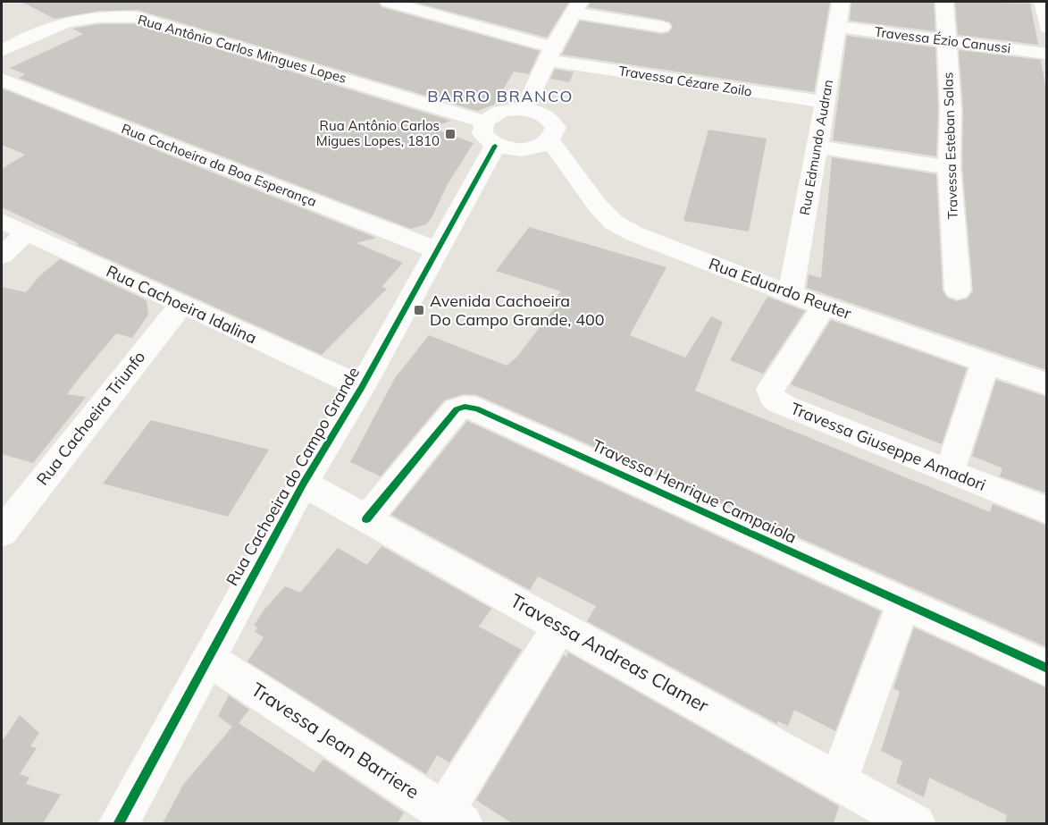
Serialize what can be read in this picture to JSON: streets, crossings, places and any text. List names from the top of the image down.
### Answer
{
  "streets": {
    "street": [
      "Travessa Ézio Canussi",
      "Rua Antônio Carlos Mingues Lopes",
      "Travessa Cézare Zoilo",
      "Travessa Esteban Salas",
      "Rua Edmundo Audran",
      "Rua Cachoeira da Boa Esperança",
      "Rua Eduardo Reuter",
      "Rua Cachoeira Idalina",
      "Rua Cachoeira Triunfo",
      "Travessa Giuseppe Amadori",
      "Rua Cachoeira do Campo Grande",
      "Travessa Henrique Campaiola",
      "Travessa Andreas Clamer",
      "Travessa Jean Barriere"
    ]
  },
  "crossings": [
    ["Travessa Ézio Canussi", "Travessa Esteban Salas"],
    ["Travessa Ézio Canussi", "Rua Edmundo Audran"],
    ["Rua Antônio Carlos Mingues Lopes", "Rua Eduardo Reuter"],
    ["Rua Antônio Carlos Mingues Lopes", "Rua Cachoeira do Campo Grande"],
    ["Travessa Cézare Zoilo", "Rua Edmundo Audran"],
    ["Rua Edmundo Audran", "Rua Eduardo Reuter"],
    ["Rua Cachoeira da Boa Esperança", "Rua Cachoeira do Campo Grande"],
    ["Rua Eduardo Reuter", "Travessa Giuseppe Amadori"],
    ["Rua Eduardo Reuter", "Rua Cachoeira do Campo Grande"],
    ["Rua Cachoeira Idalina", "Rua Cachoeira Triunfo"],
    ["Rua Cachoeira Idalina", "Rua Cachoeira do Campo Grande"],
    ["Rua Cachoeira do Campo Grande", "Travessa Andreas Clamer"],
    ["Rua Cachoeira do Campo Grande", "Travessa Jean Barriere"],
    ["Travessa Henrique Campaiola", "Travessa Andreas Clamer"]
  ],
  "districts": ["BARRO BRANCO"],
  "places": {
    "transit": ["Rua Antônio Carlos Migues Lopes, 1810", "Avenida Cachoeira Do Campo Grande, 400"]
  }
}
